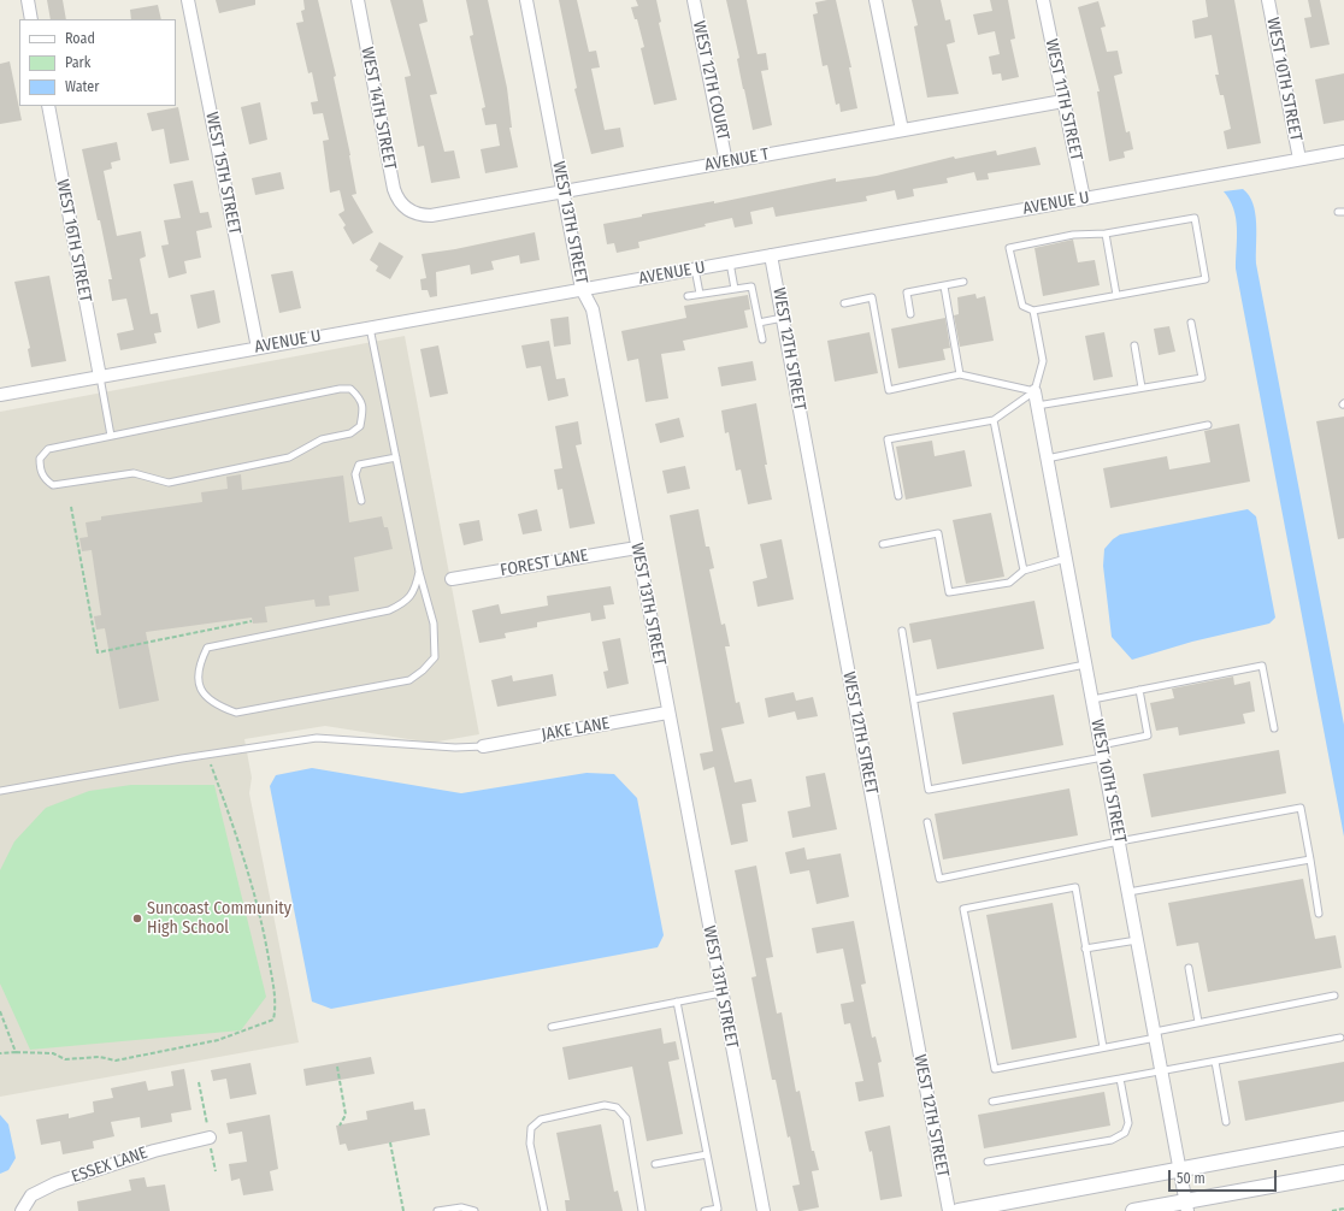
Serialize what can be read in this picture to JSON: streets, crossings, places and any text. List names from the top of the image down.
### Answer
{
  "streets": {
    "street": [
      "WEST 10TH STREET",
      "WEST 12TH COURT",
      "WEST 11TH STREET",
      "WEST 14TH STREET",
      "AVENUE T",
      "WEST 15TH STREET",
      "AVENUE U",
      "WEST 13TH STREET",
      "WEST 16TH STREET",
      "WEST 12TH STREET",
      "FOREST LANE",
      "JAKE LANE",
      "ESSEX LANE"
    ]
  },
  "crossings": [
    ["WEST 10TH STREET", "AVENUE U"],
    ["WEST 12TH COURT", "AVENUE T"],
    ["WEST 11TH STREET", "AVENUE T"],
    ["WEST 11TH STREET", "AVENUE U"],
    ["WEST 14TH STREET", "AVENUE T"],
    ["AVENUE T", "WEST 13TH STREET"],
    ["WEST 15TH STREET", "AVENUE U"],
    ["AVENUE U", "WEST 13TH STREET"],
    ["AVENUE U", "WEST 16TH STREET"],
    ["AVENUE U", "WEST 12TH STREET"],
    ["WEST 13TH STREET", "FOREST LANE"],
    ["WEST 13TH STREET", "JAKE LANE"]
  ],
  "places": ["Suncoast Community High School"],
  "legend": ["Road", "Park", "Water"],
  "scale_bar": "50 m"
}
